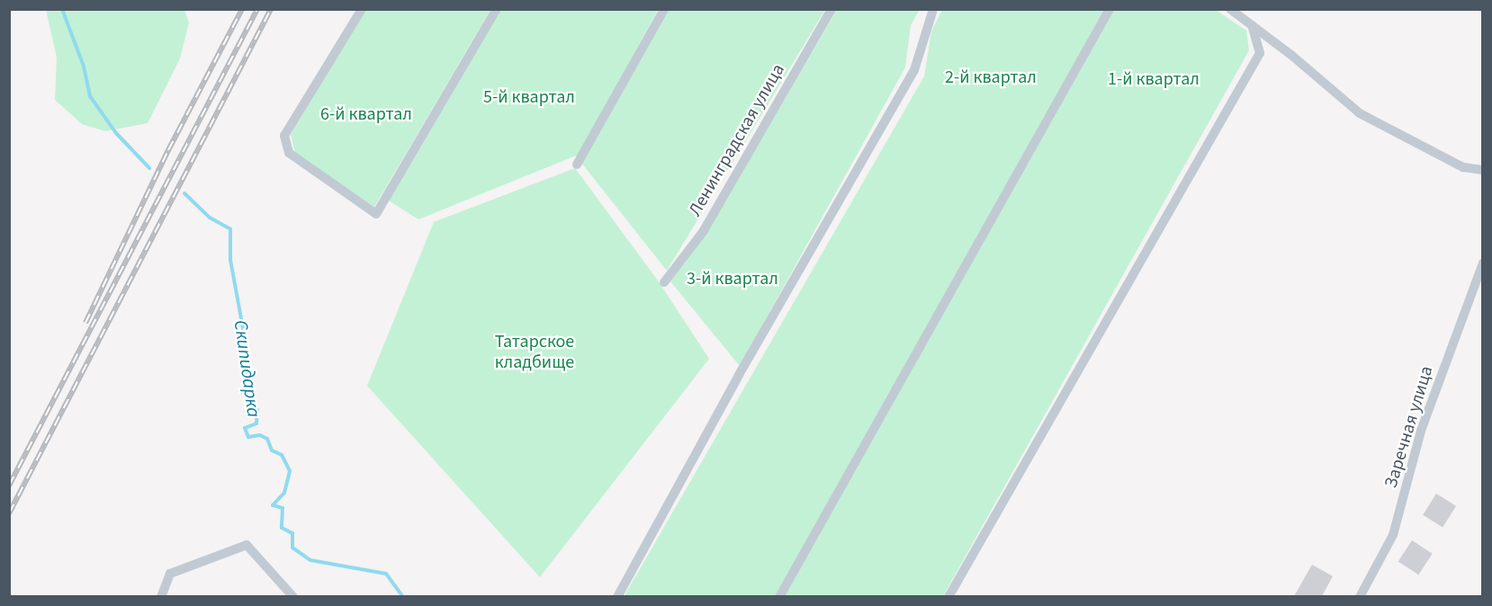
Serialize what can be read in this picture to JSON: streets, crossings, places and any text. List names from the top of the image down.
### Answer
{
  "streets": {
    "street": ["Ленинградская улица", "Заречная улица"]
  },
  "water": ["Скипидарка"],
  "parks": [
    "2-й квартал",
    "1-й квартал",
    "5-й квартал",
    "6-й квартал",
    "3-й квартал",
    "Татарское кладбище"
  ]
}
